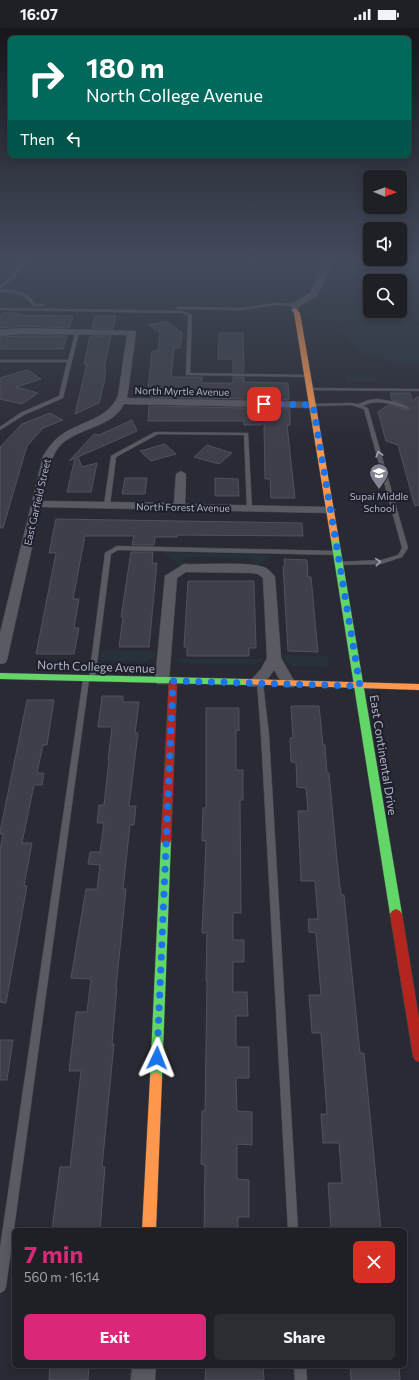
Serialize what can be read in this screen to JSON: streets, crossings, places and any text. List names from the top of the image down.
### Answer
{
  "streets": {
    "street": [
      "North Myrtle Avenue",
      "East Garfield Street",
      "North Forest Avenue",
      "North College Avenue",
      "East Continental Drive"
    ]
  },
  "crossings": [
    ["North Myrtle Avenue", "East Garfield Street"],
    ["North Myrtle Avenue", "East Continental Drive"],
    ["East Garfield Street", "North Forest Avenue"],
    ["North Forest Avenue", "East Continental Drive"],
    ["North College Avenue", "East Continental Drive"]
  ],
  "places": {
    "school or university": ["Supai Middle School"]
  },
  "north": "right",
  "page": {
    "status": "16:07",
    "turn": ["180 m", "North College Avenue"],
    "then": "Then",
    "heading": ["7 min", "560 m · 16:14"],
    "buttons": ["Exit", "Share"]
  }
}
